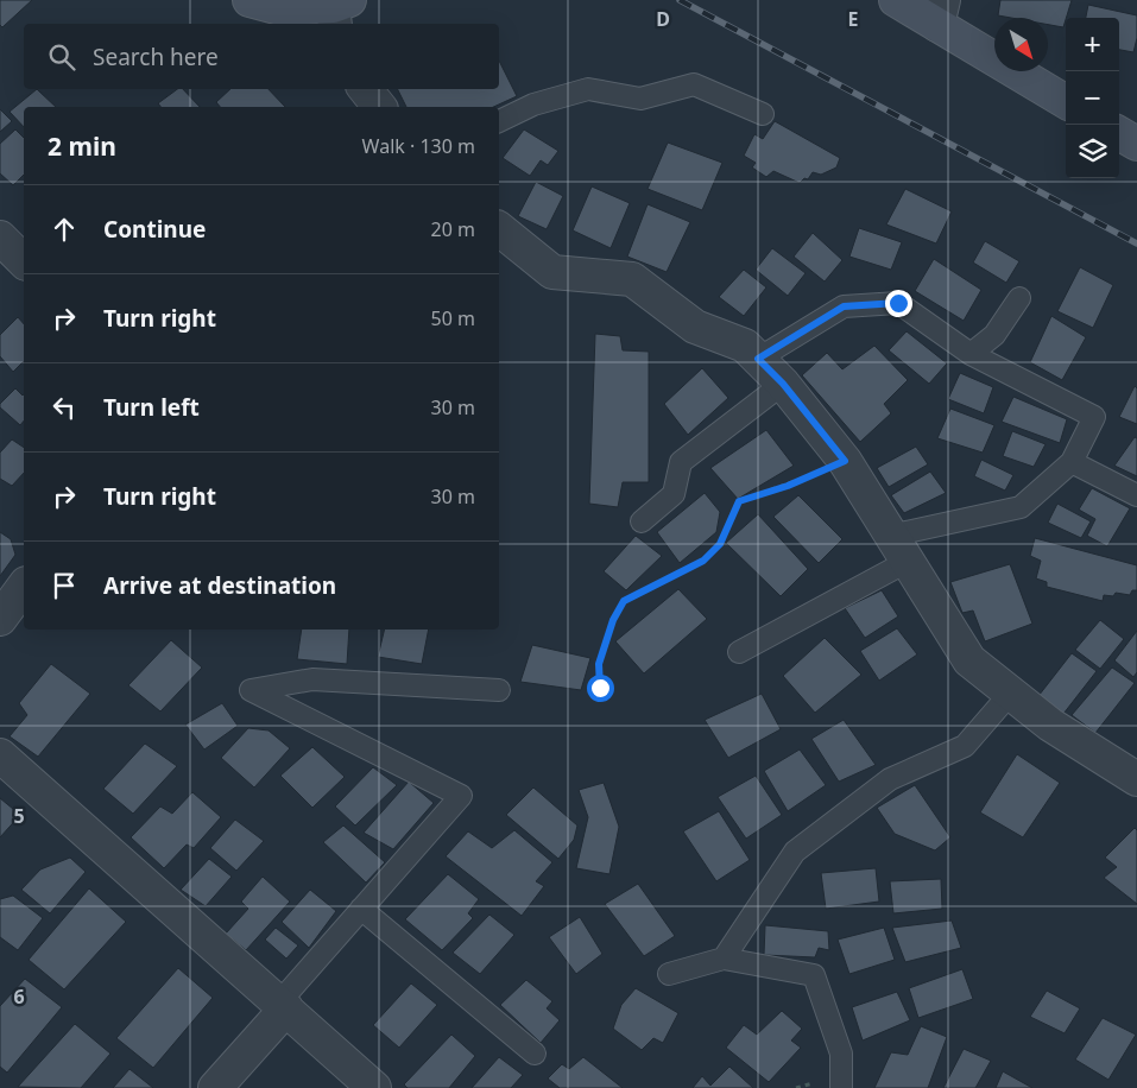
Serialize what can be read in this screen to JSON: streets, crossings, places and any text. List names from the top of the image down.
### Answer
{
  "north": "bottom right",
  "page": {
    "map_buttons": ["+", "−"],
    "search": "Search here",
    "heading": ["2 min", "Walk · 130 m"],
    "list": [
      ["Continue", "20 m"],
      ["Turn right", "50 m"],
      ["Turn left", "30 m"],
      ["Turn right", "30 m"],
      "Arrive at destination"
    ]
  },
  "grid": {
    "columns": ["D", "E"],
    "rows": ["5", "6"]
  }
}
